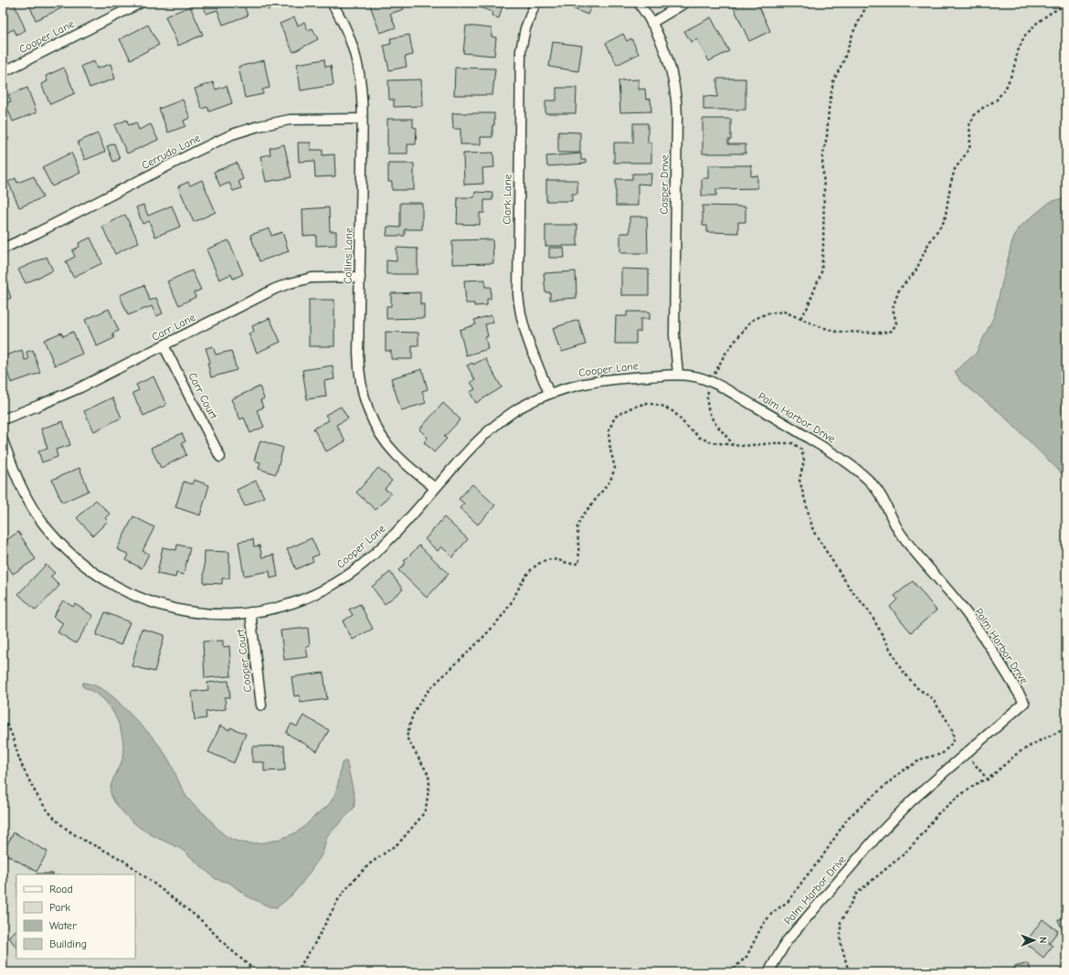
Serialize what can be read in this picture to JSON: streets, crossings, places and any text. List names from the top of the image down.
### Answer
{
  "streets": {
    "street": [
      "Cooper Lane",
      "Cerrudo Lane",
      "Casper Drive",
      "Clark Lane",
      "Collins Lane",
      "Carr Lane",
      "Carr Court",
      "Palm Harbor Drive",
      "Cooper Court"
    ]
  },
  "crossings": [
    ["Cooper Lane", "Casper Drive"],
    ["Cooper Lane", "Clark Lane"],
    ["Cooper Lane", "Collins Lane"],
    ["Cooper Lane", "Palm Harbor Drive"],
    ["Cooper Lane", "Cooper Court"],
    ["Cerrudo Lane", "Collins Lane"],
    ["Casper Drive", "Palm Harbor Drive"],
    ["Collins Lane", "Carr Lane"],
    ["Carr Lane", "Carr Court"]
  ],
  "legend": [
    "Road",
    "Park",
    "Water",
    "Building"
  ],
  "north": "right"
}
